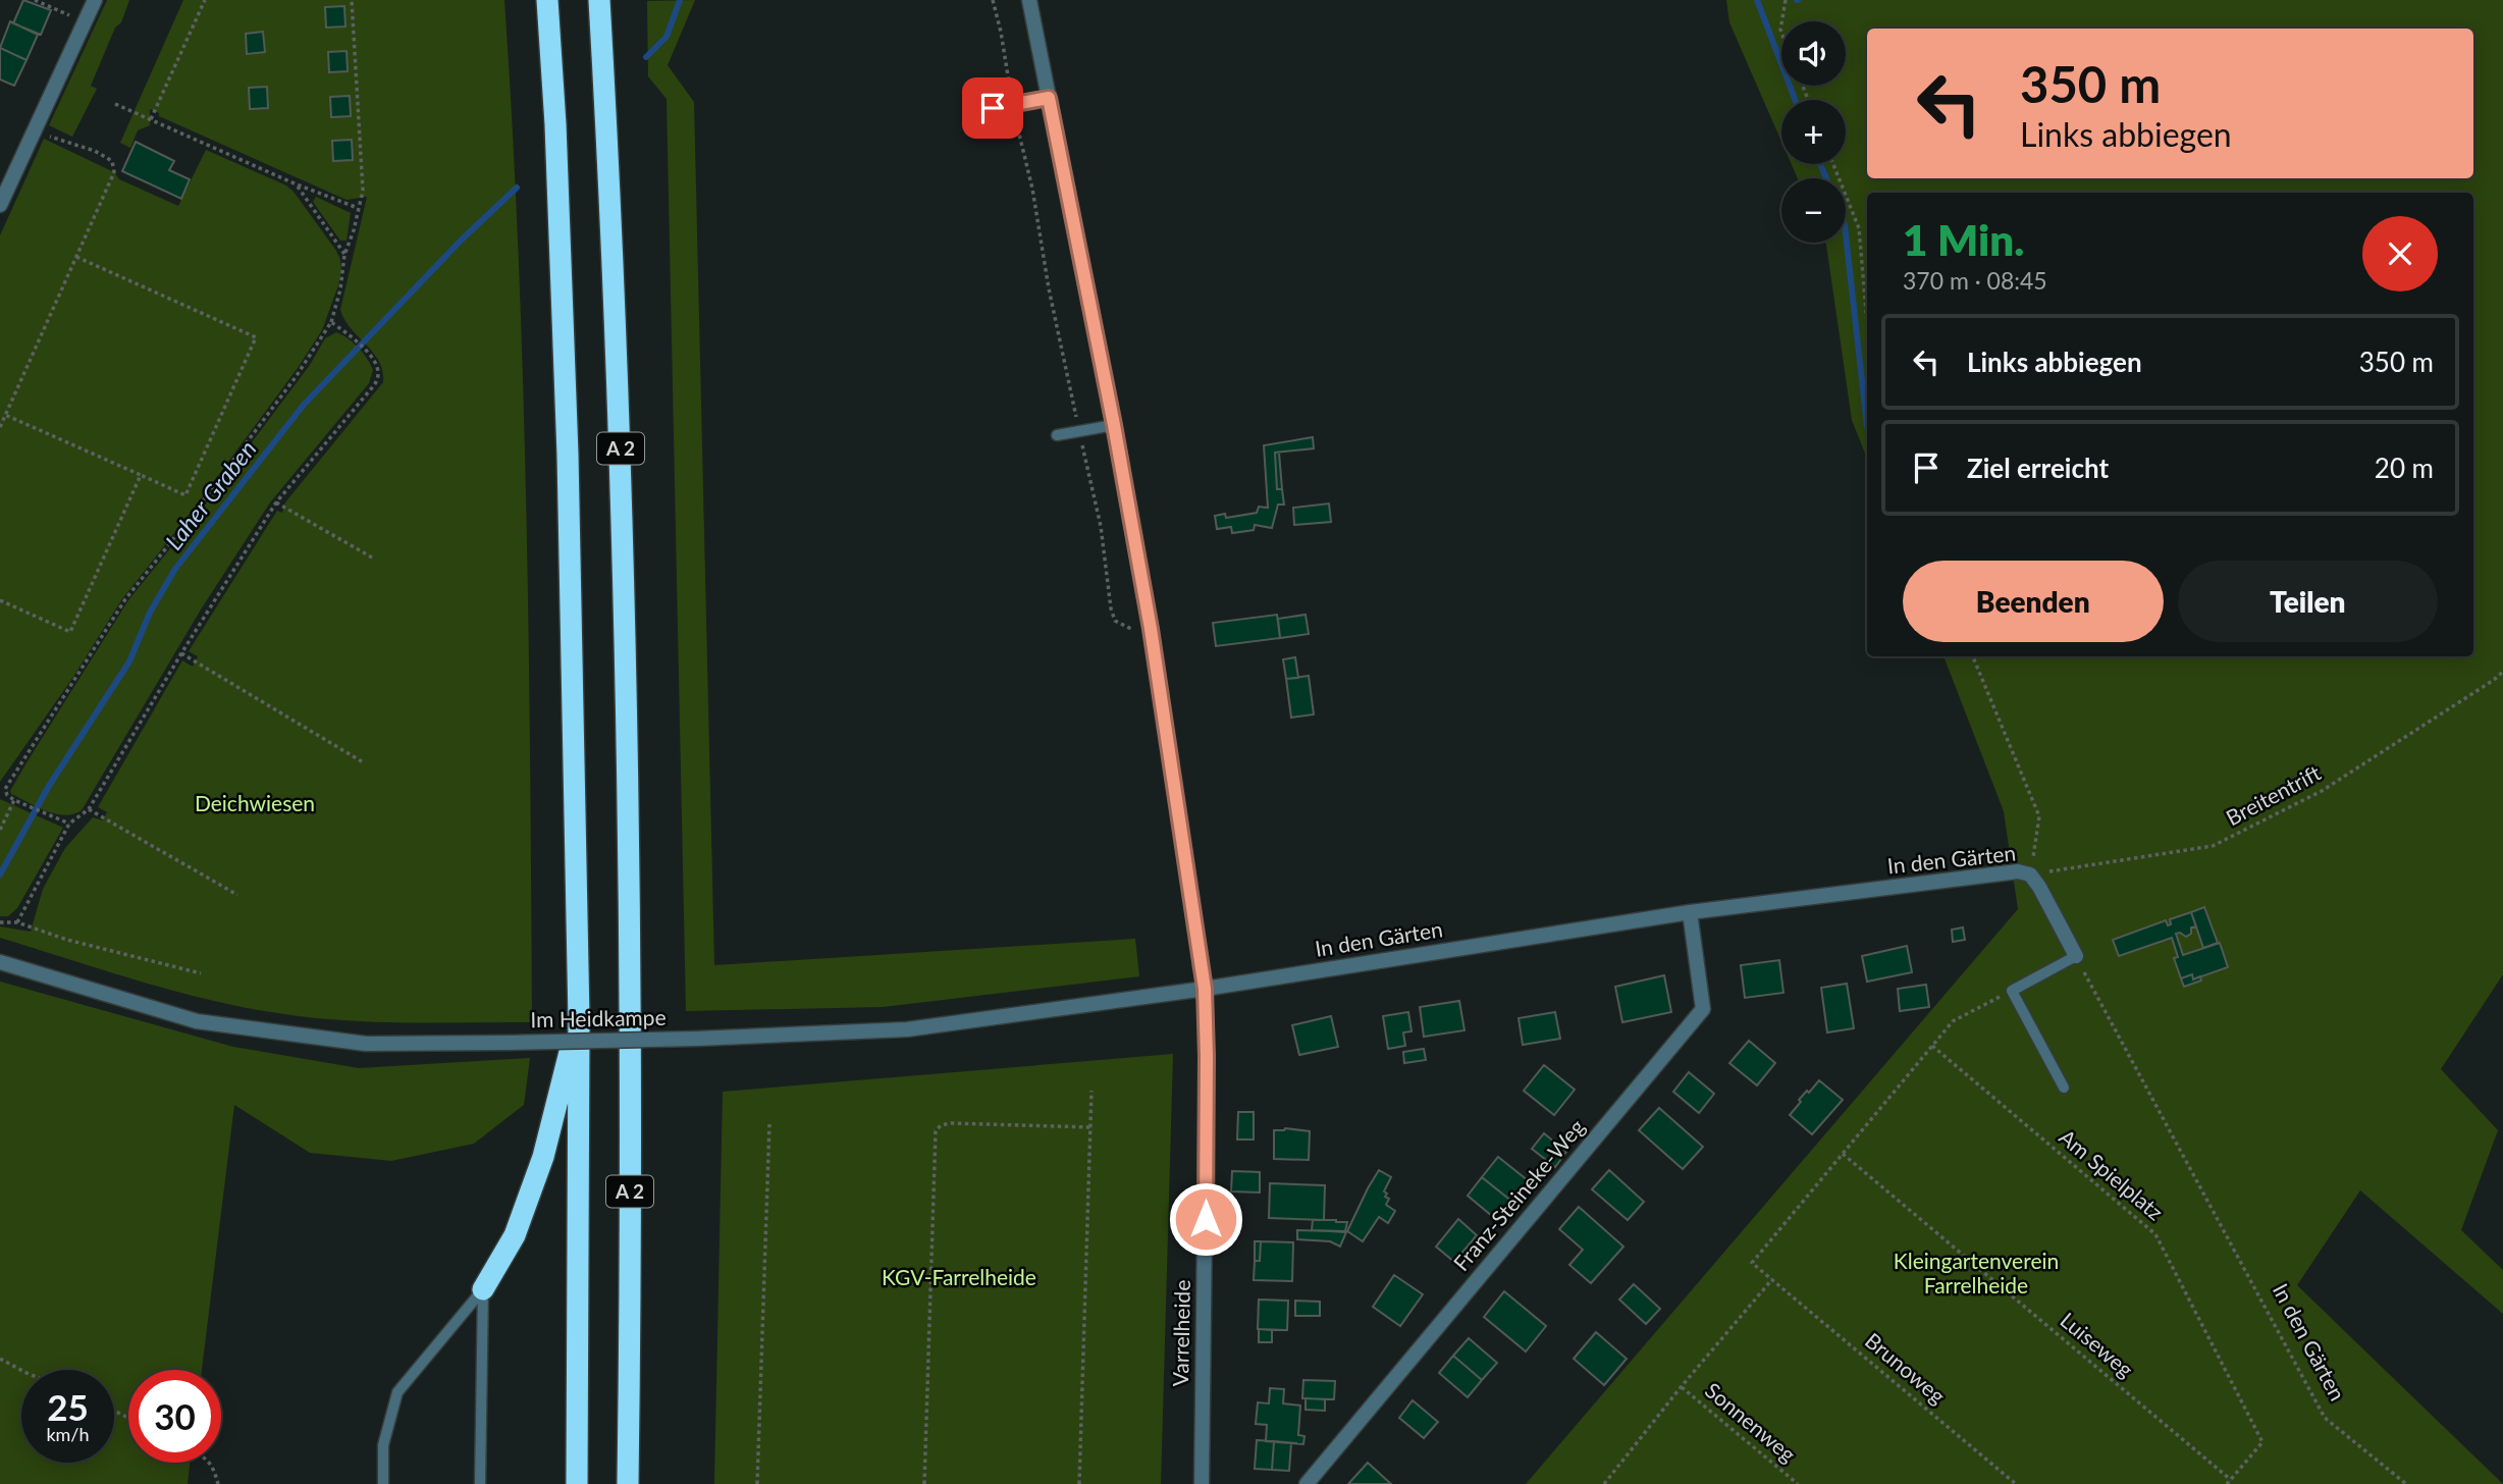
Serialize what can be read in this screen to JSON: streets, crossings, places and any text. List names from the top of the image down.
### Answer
{
  "streets": {
    "highway": ["A 2"],
    "street": [
      "In den Gärten",
      "Im Heidkampe",
      "Franz-Steineke-Weg",
      "Varrelheide"
    ],
    "path": [
      "Breitentrift",
      "Am Spielplatz",
      "Luiseweg",
      "Brunoweg",
      "Sonnenweg"
    ]
  },
  "crossings": [
    ["Breitentrift", "In den Gärten"],
    ["In den Gärten", "Im Heidkampe"],
    ["In den Gärten", "Franz-Steineke-Weg"],
    ["In den Gärten", "Varrelheide"],
    ["Im Heidkampe", "Varrelheide"],
    ["Am Spielplatz", "Luiseweg"]
  ],
  "water": ["Laher Graben"],
  "parks": ["Deichwiesen", "Kleingartenverein Farrelheide", "KGV-Farrelheide"],
  "page": {
    "map_buttons": ["+", "−"],
    "turn": ["350 m", "Links abbiegen"],
    "heading": ["1 Min.", "370 m · 08:45"],
    "list": [
      {
        "name": "Links abbiegen",
        "value": "350 m"
      },
      {
        "name": "Ziel erreicht",
        "value": "20 m"
      }
    ],
    "buttons": ["Beenden", "Teilen"],
    "speed": "25 km/h",
    "limit": "30"
  }
}
